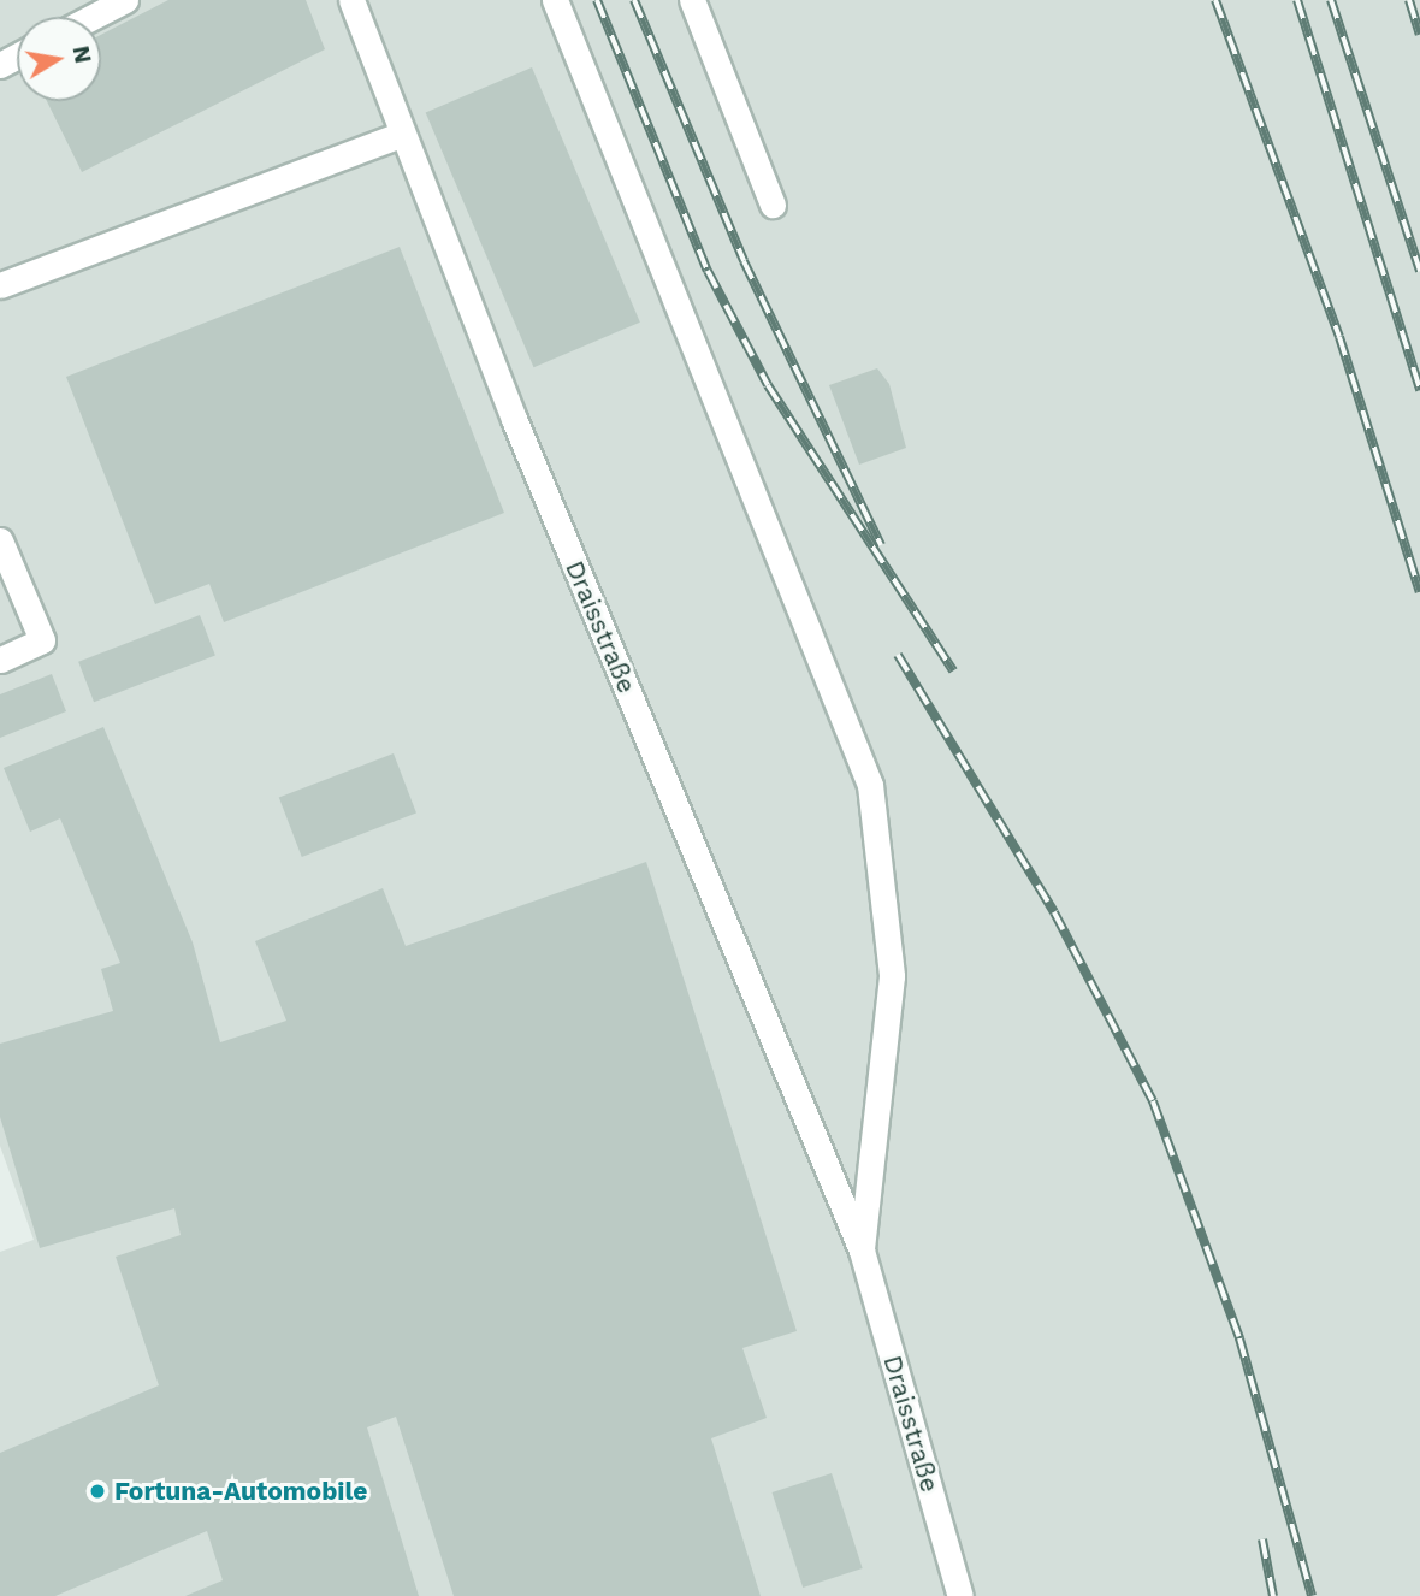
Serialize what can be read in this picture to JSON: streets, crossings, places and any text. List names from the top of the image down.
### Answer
{
  "streets": {
    "street": ["Draisstraße"]
  },
  "places": ["Fortuna-Automobile"],
  "north": "right"
}
